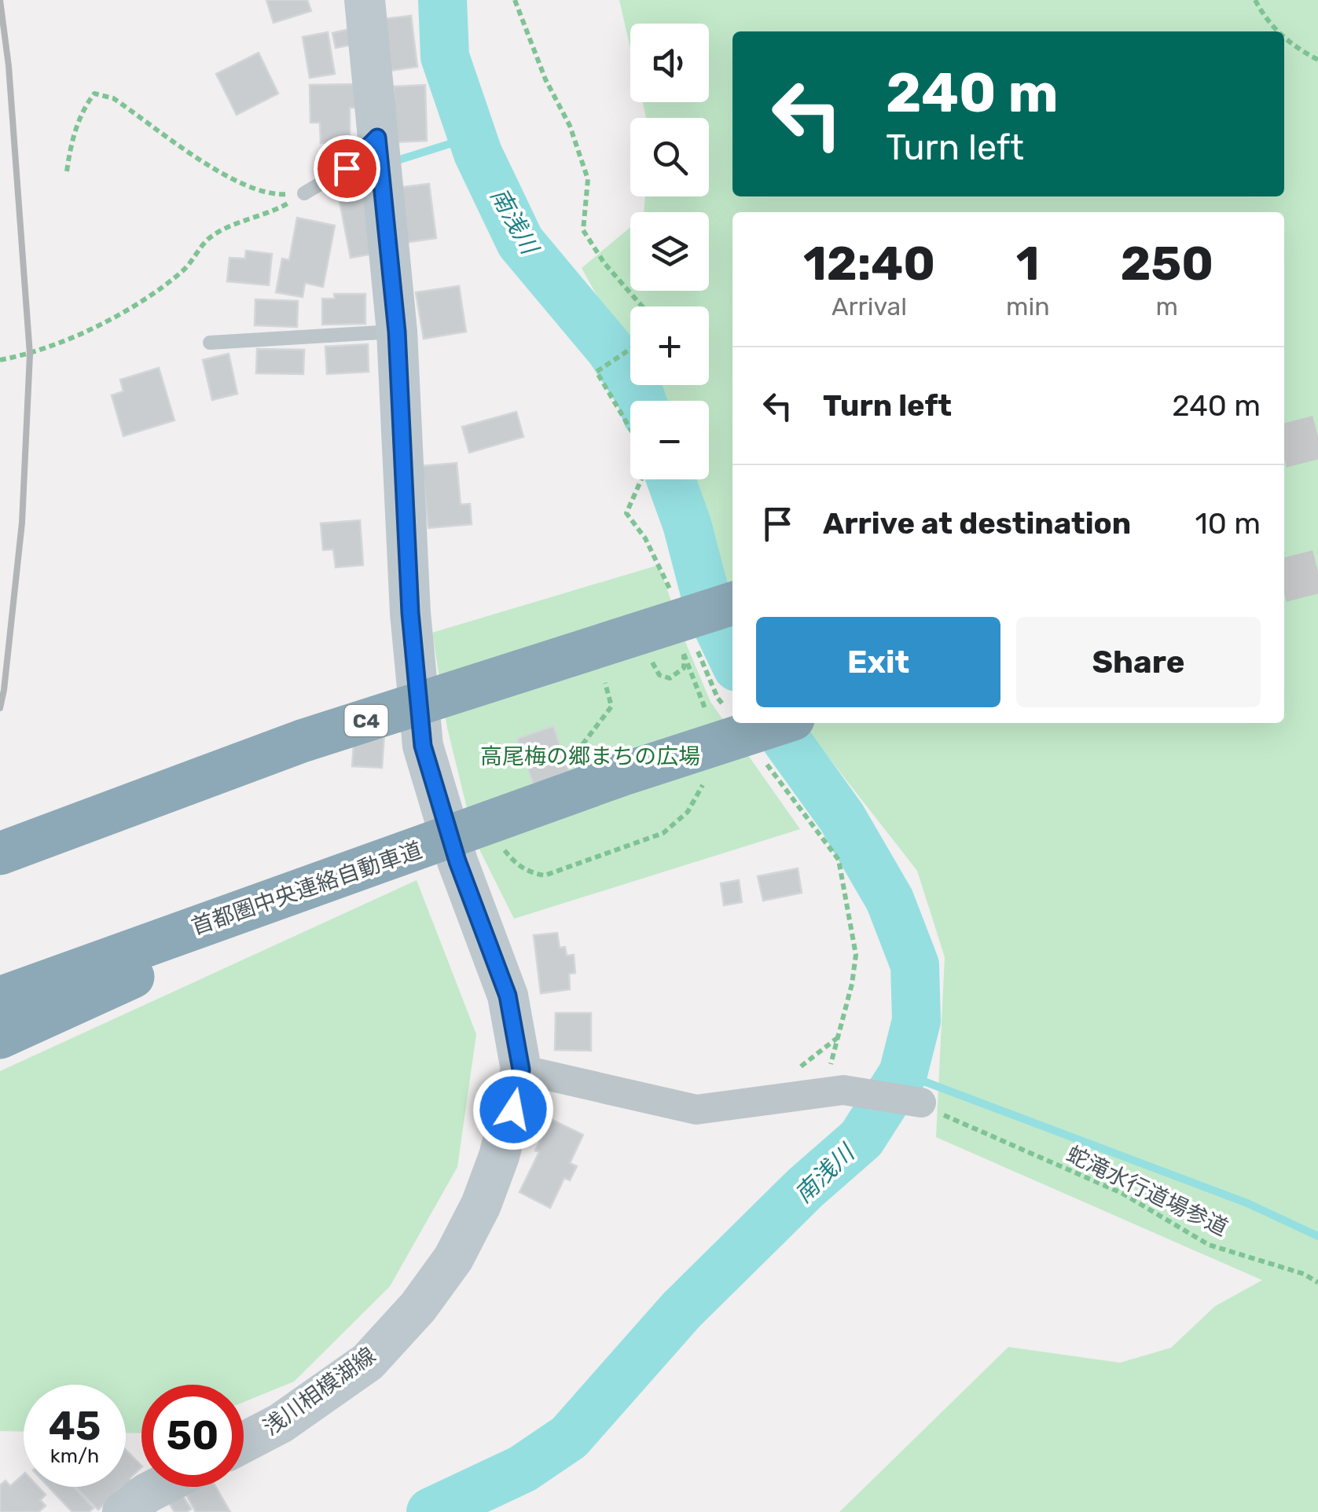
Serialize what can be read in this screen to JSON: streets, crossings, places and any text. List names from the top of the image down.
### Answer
{
  "streets": {
    "highway": ["C4", "首都圏中央連絡自動車道"],
    "main road": ["浅川相模湖線"],
    "path": ["蛇滝水行道場参道"]
  },
  "water": ["南浅川"],
  "parks": ["高尾梅の郷まちの広場"],
  "page": {
    "map_buttons": ["+", "−"],
    "turn": ["240 m", "Turn left"],
    "eta": [
      "12:40",
      "Arrival",
      "1",
      "min",
      "250",
      "m"
    ],
    "list": [
      {
        "name": "Turn left",
        "value": "240 m"
      },
      {
        "name": "Arrive at destination",
        "value": "10 m"
      }
    ],
    "buttons": ["Exit", "Share"],
    "speed": "45 km/h",
    "limit": "50"
  }
}
